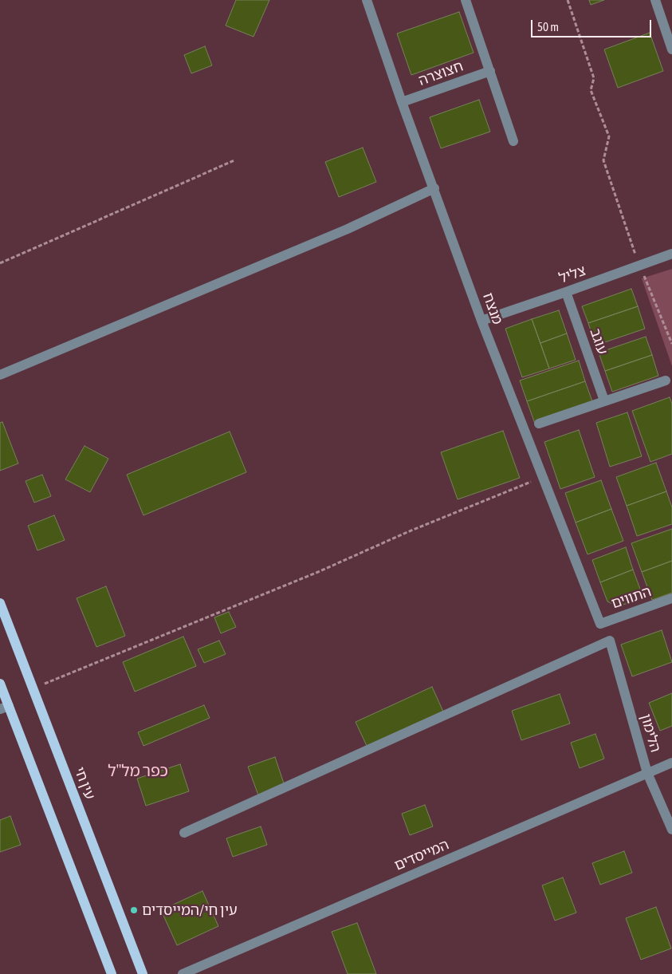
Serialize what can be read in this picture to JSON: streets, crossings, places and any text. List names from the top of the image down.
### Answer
{
  "streets": {
    "main road": ["עין חי"],
    "street": [
      "חצוצרה",
      "צליל",
      "מנצח",
      "עוגב",
      "התווים",
      "הלימון",
      "המייסדים"
    ]
  },
  "crossings": [
    ["חצוצרה", "מנצח"],
    ["צליל", "מנצח"],
    ["צליל", "עוגב"],
    ["מנצח", "התווים"],
    ["הלימון", "המייסדים"]
  ],
  "districts": ["כפר מל\"ל"],
  "places": ["עין חי/המייסדים"],
  "scale_bar": "50 m"
}
